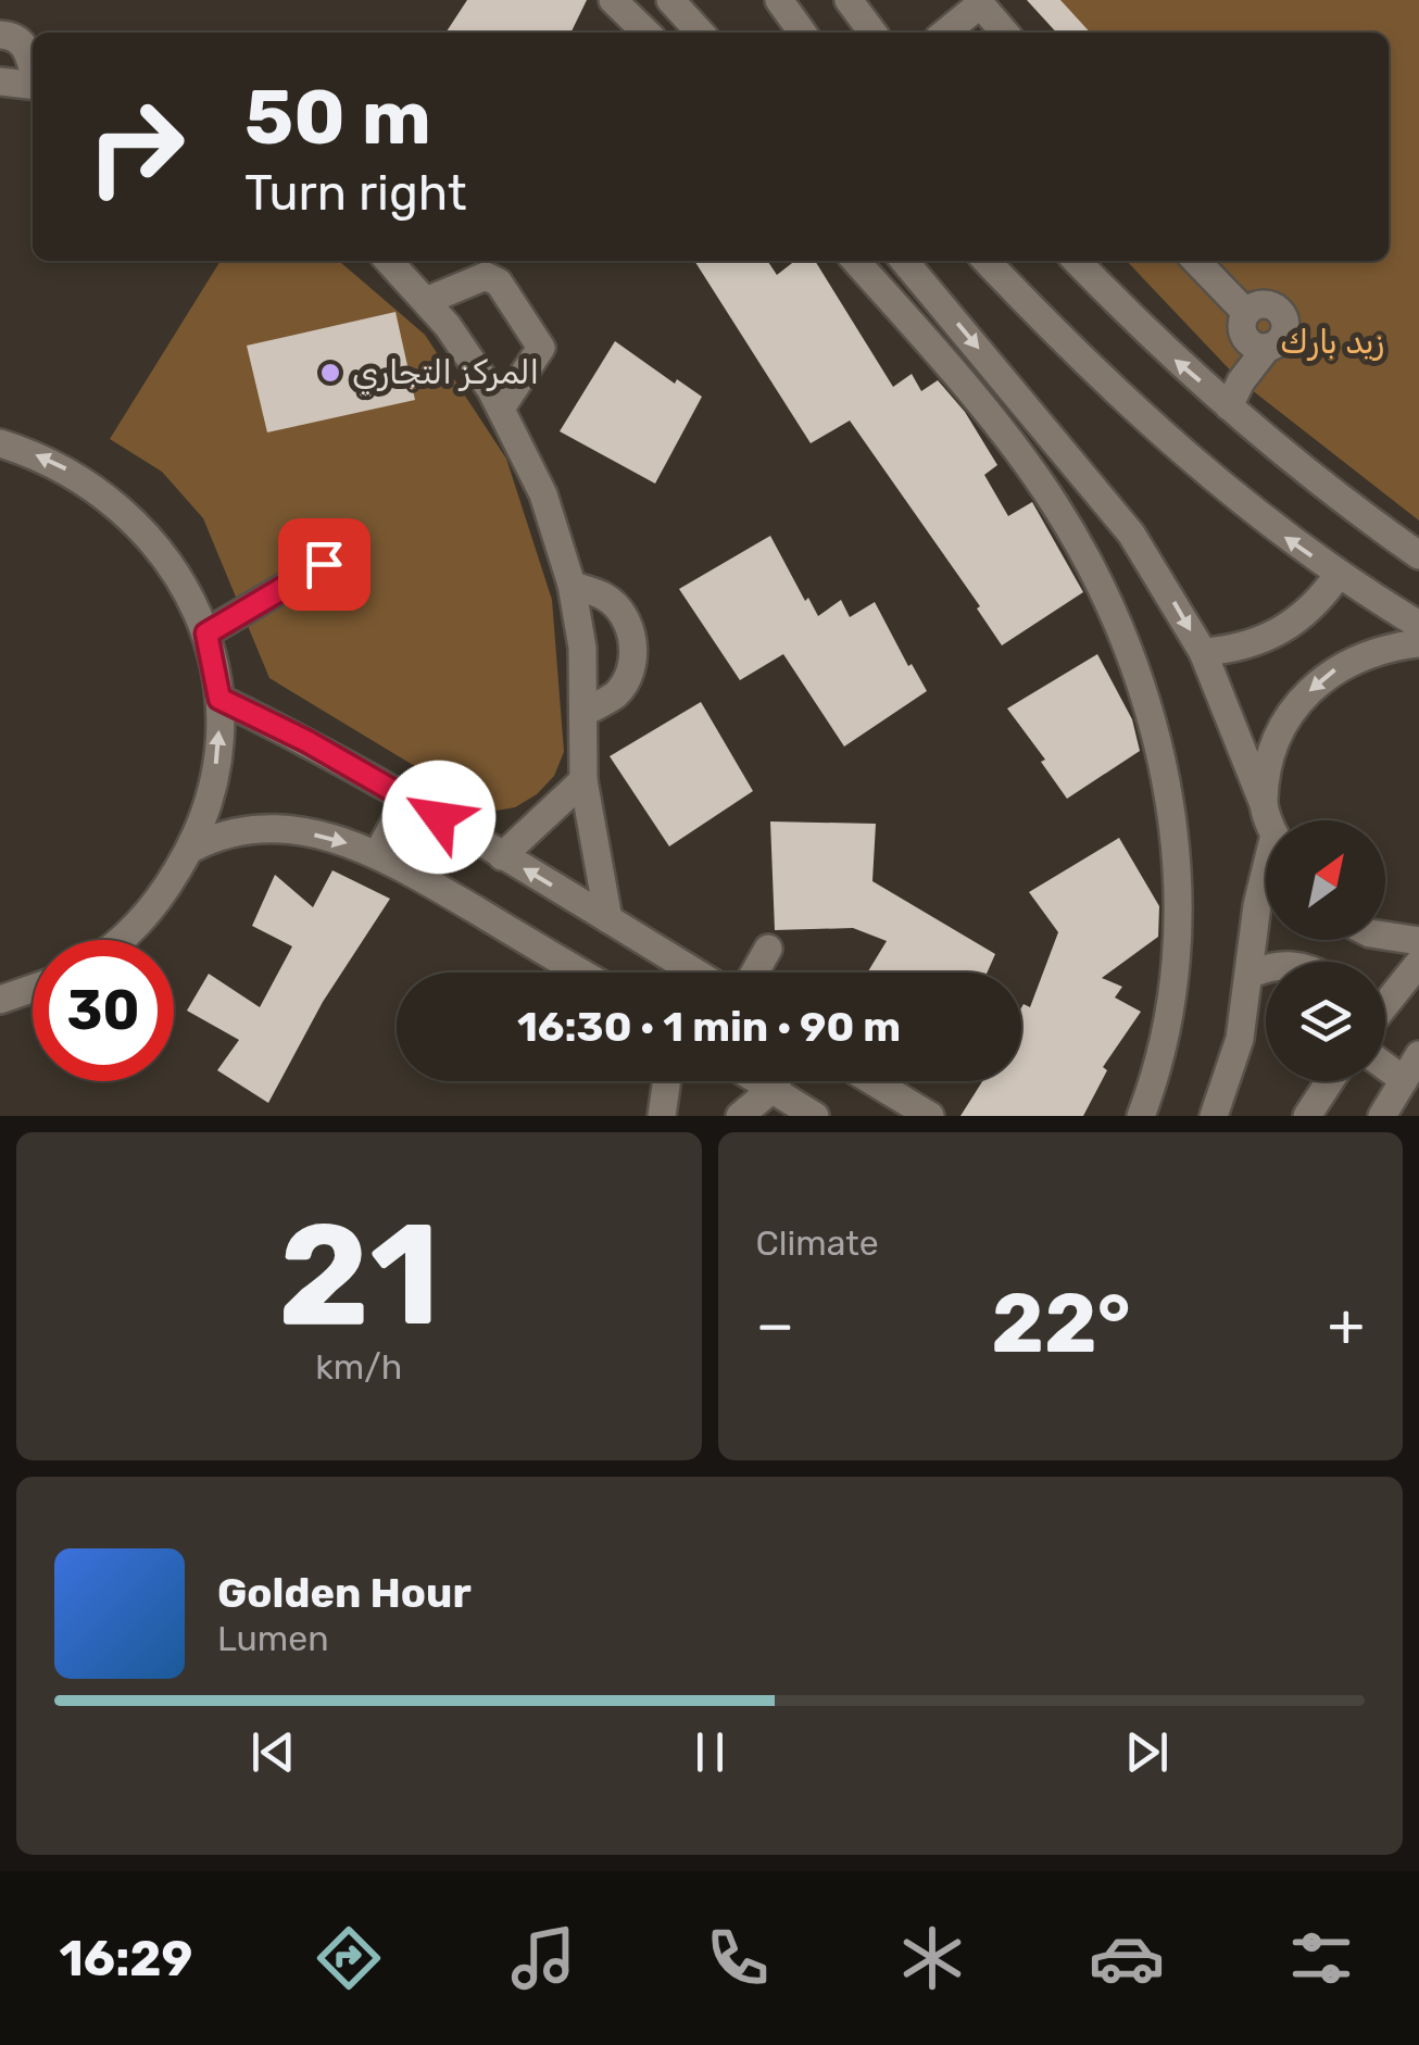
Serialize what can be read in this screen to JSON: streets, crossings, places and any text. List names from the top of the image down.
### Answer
{
  "parks": ["زيد بارك"],
  "places": ["المركز التجاري"],
  "north": "top right",
  "page": {
    "turn": ["50 m", "Turn right"],
    "limit": "30",
    "trip": "16:30 · 1 min · 90 m",
    "tile": [
      ["21", "km/h"],
      "Climate"
    ],
    "heat": ["−", "22°", "+"],
    "song": ["Golden Hour", "Lumen"],
    "tabs": "16:29"
  }
}
